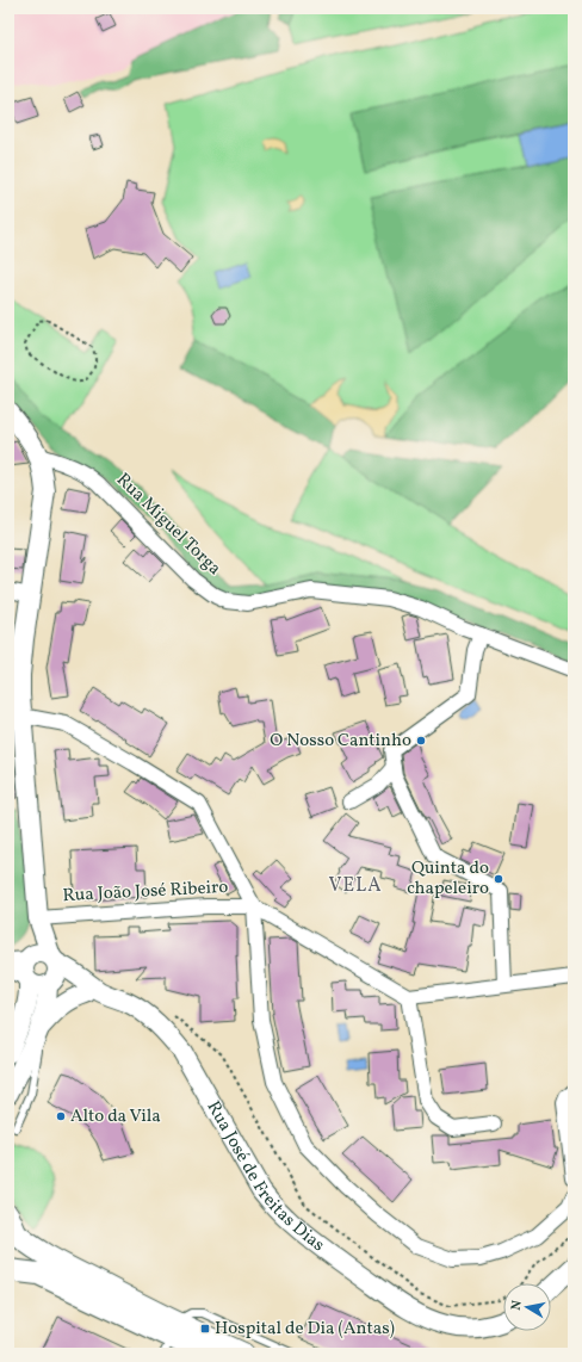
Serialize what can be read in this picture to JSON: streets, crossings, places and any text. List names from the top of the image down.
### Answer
{
  "streets": {
    "main road": ["Rua José de Freitas Dias"],
    "street": ["Rua Miguel Torga", "Rua João José Ribeiro"]
  },
  "districts": ["VELA"],
  "places": {
    "other": ["O Nosso Cantinho", "Quinta do chapeleiro", "Alto da Vila"],
    "transit": ["Hospital de Dia (Antas)"]
  },
  "north": "left"
}
